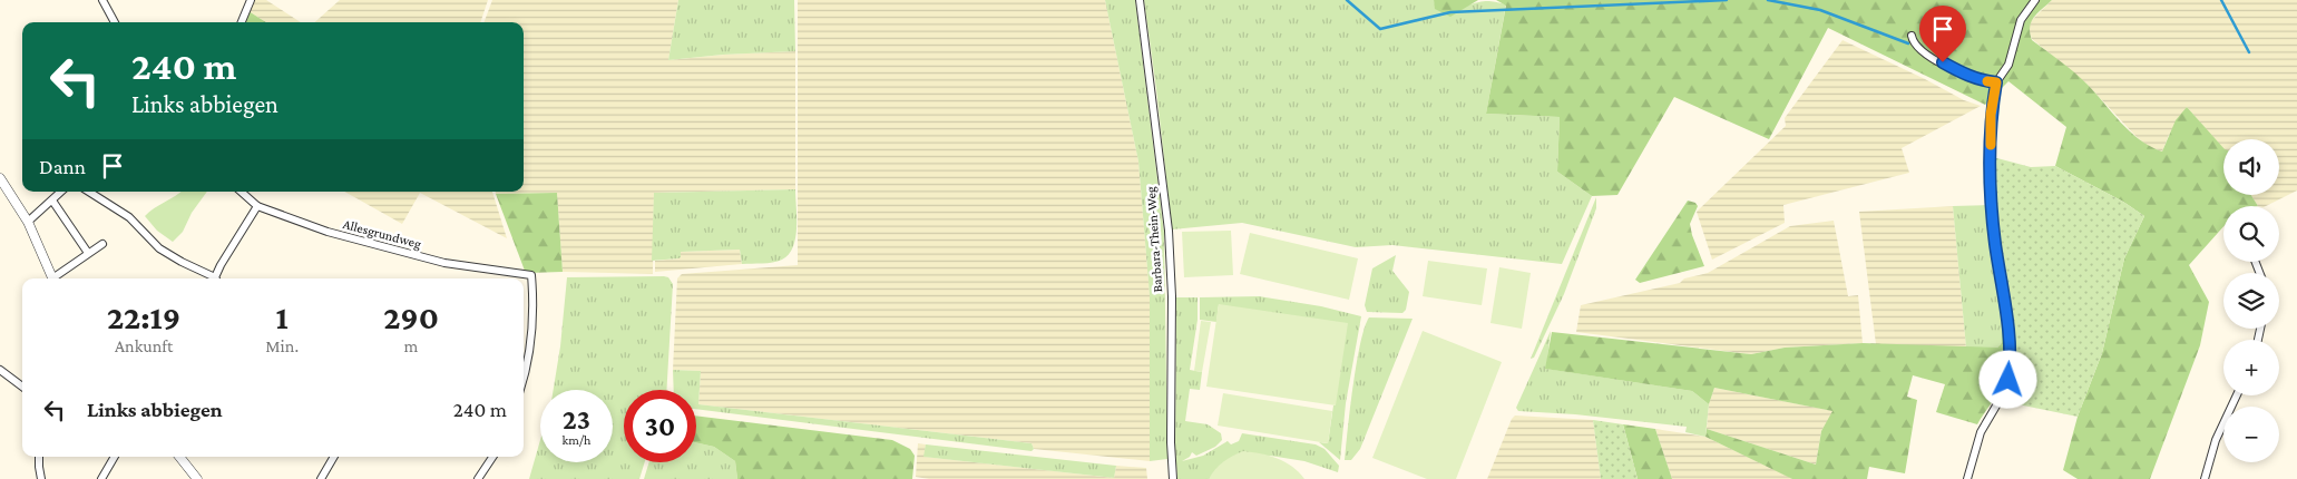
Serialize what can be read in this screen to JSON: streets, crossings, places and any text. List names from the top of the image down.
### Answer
{
  "streets": {
    "street": ["Allesgrundweg", "Barbara-Thein-Weg"]
  },
  "page": {
    "turn": ["240 m", "Links abbiegen"],
    "map_buttons": ["+", "−"],
    "then": "Dann",
    "eta": [
      "22:19",
      "Ankunft",
      "1",
      "Min.",
      "290",
      "m"
    ],
    "list": [
      {
        "name": "Links abbiegen",
        "value": "240 m"
      }
    ],
    "speed": "23 km/h",
    "limit": "30"
  }
}
